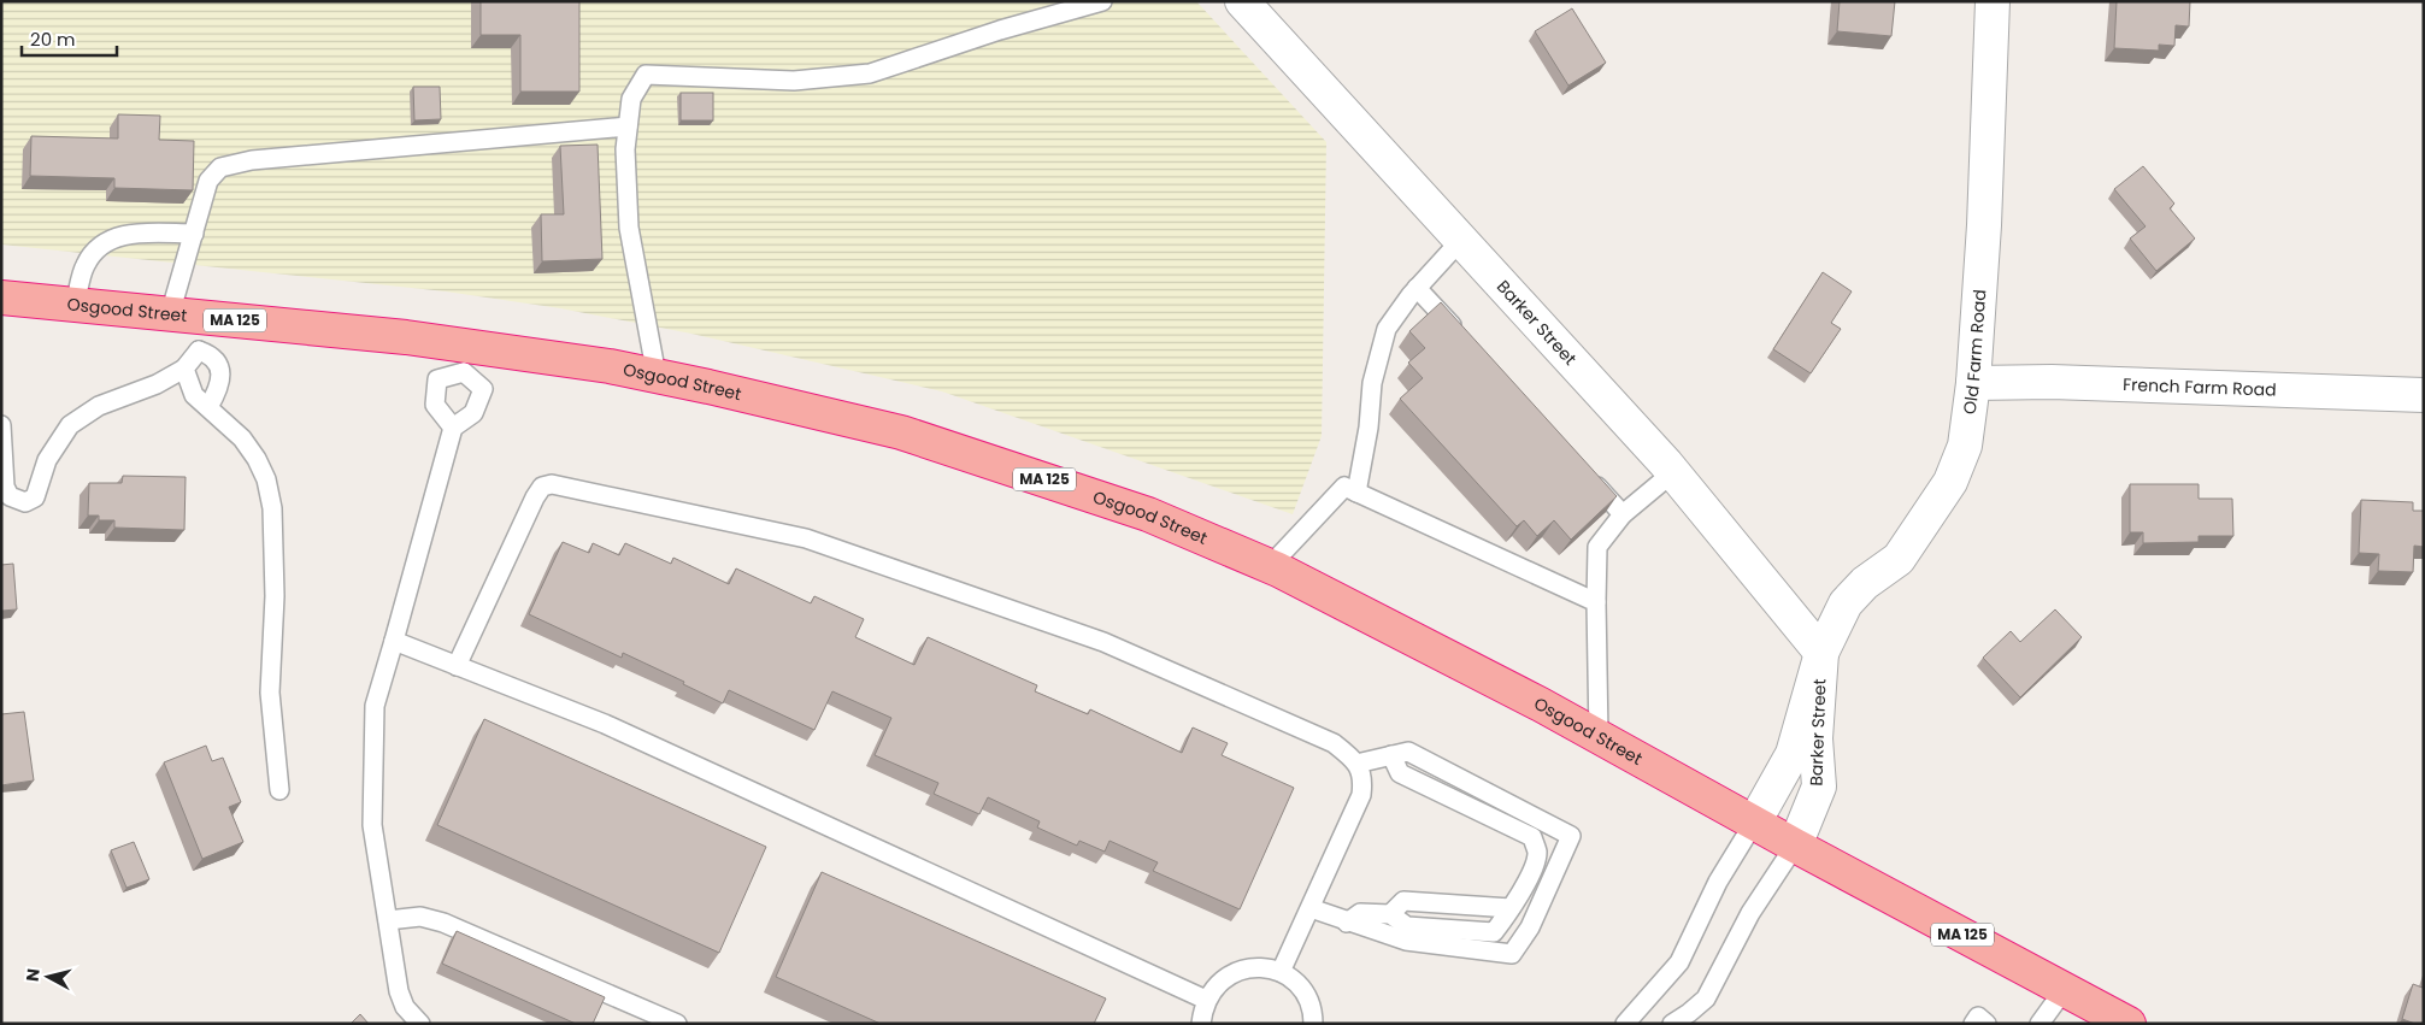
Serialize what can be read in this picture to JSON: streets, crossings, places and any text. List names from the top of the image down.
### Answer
{
  "streets": {
    "highway": ["Osgood Street", "MA 125"],
    "street": ["Barker Street", "Old Farm Road", "French Farm Road"]
  },
  "crossings": [
    ["Osgood Street", "Barker Street"],
    ["Barker Street", "Old Farm Road"],
    ["Old Farm Road", "French Farm Road"]
  ],
  "scale_bar": "20 m",
  "north": "left"
}
